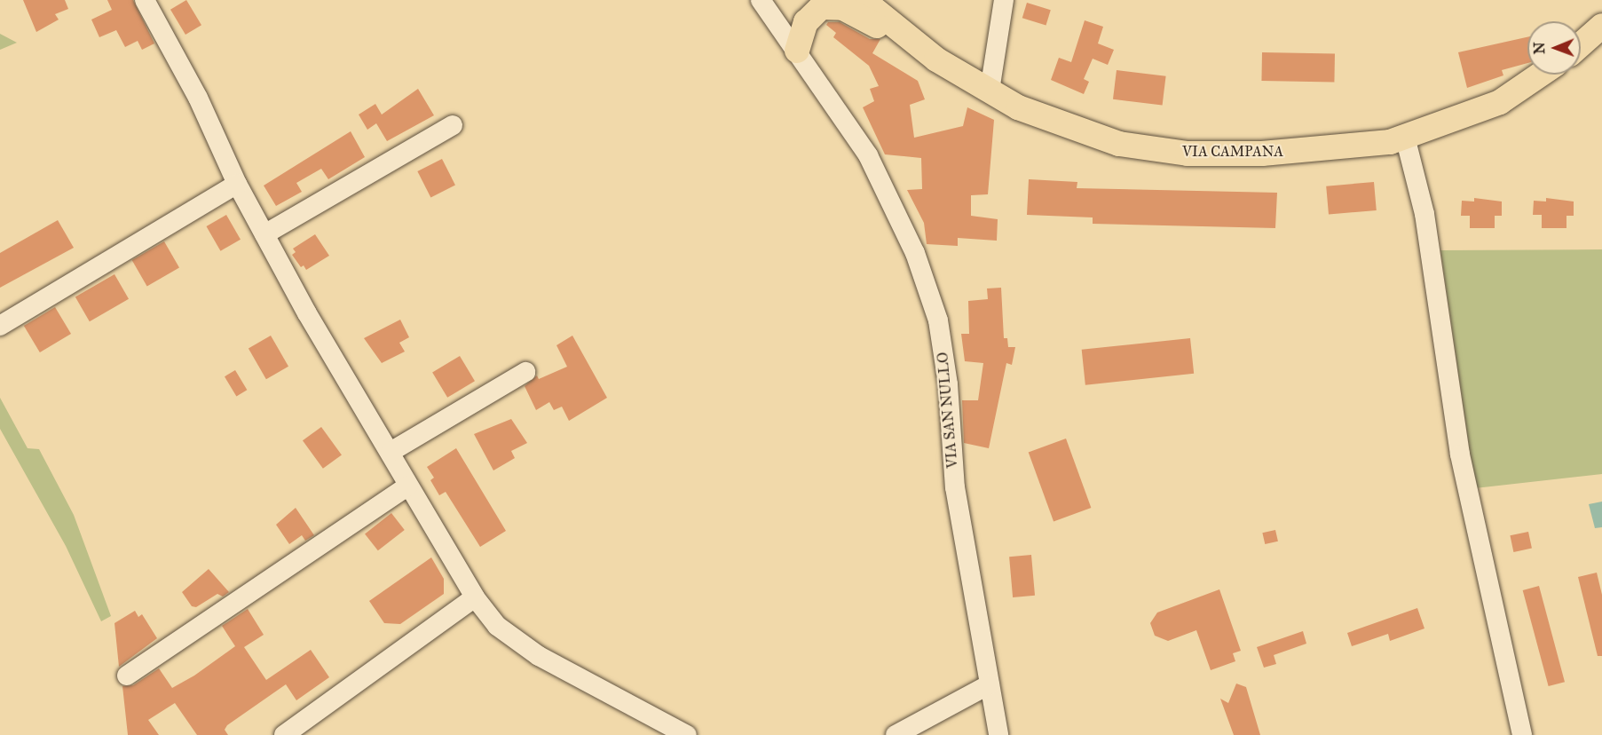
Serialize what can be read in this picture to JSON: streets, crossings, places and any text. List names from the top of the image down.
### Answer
{
  "streets": {
    "main road": ["VIA CAMPANA"],
    "street": ["VIA SAN NULLO"]
  },
  "north": "left"
}
